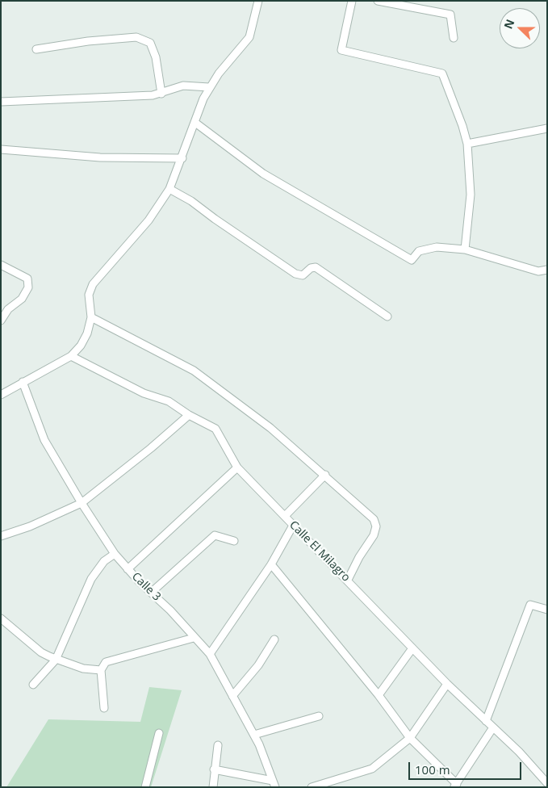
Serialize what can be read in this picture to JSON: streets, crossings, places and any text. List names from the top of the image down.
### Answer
{
  "streets": {
    "street": ["Calle El Milagro", "Calle 3"]
  },
  "scale_bar": "100 m",
  "north": "left"
}
